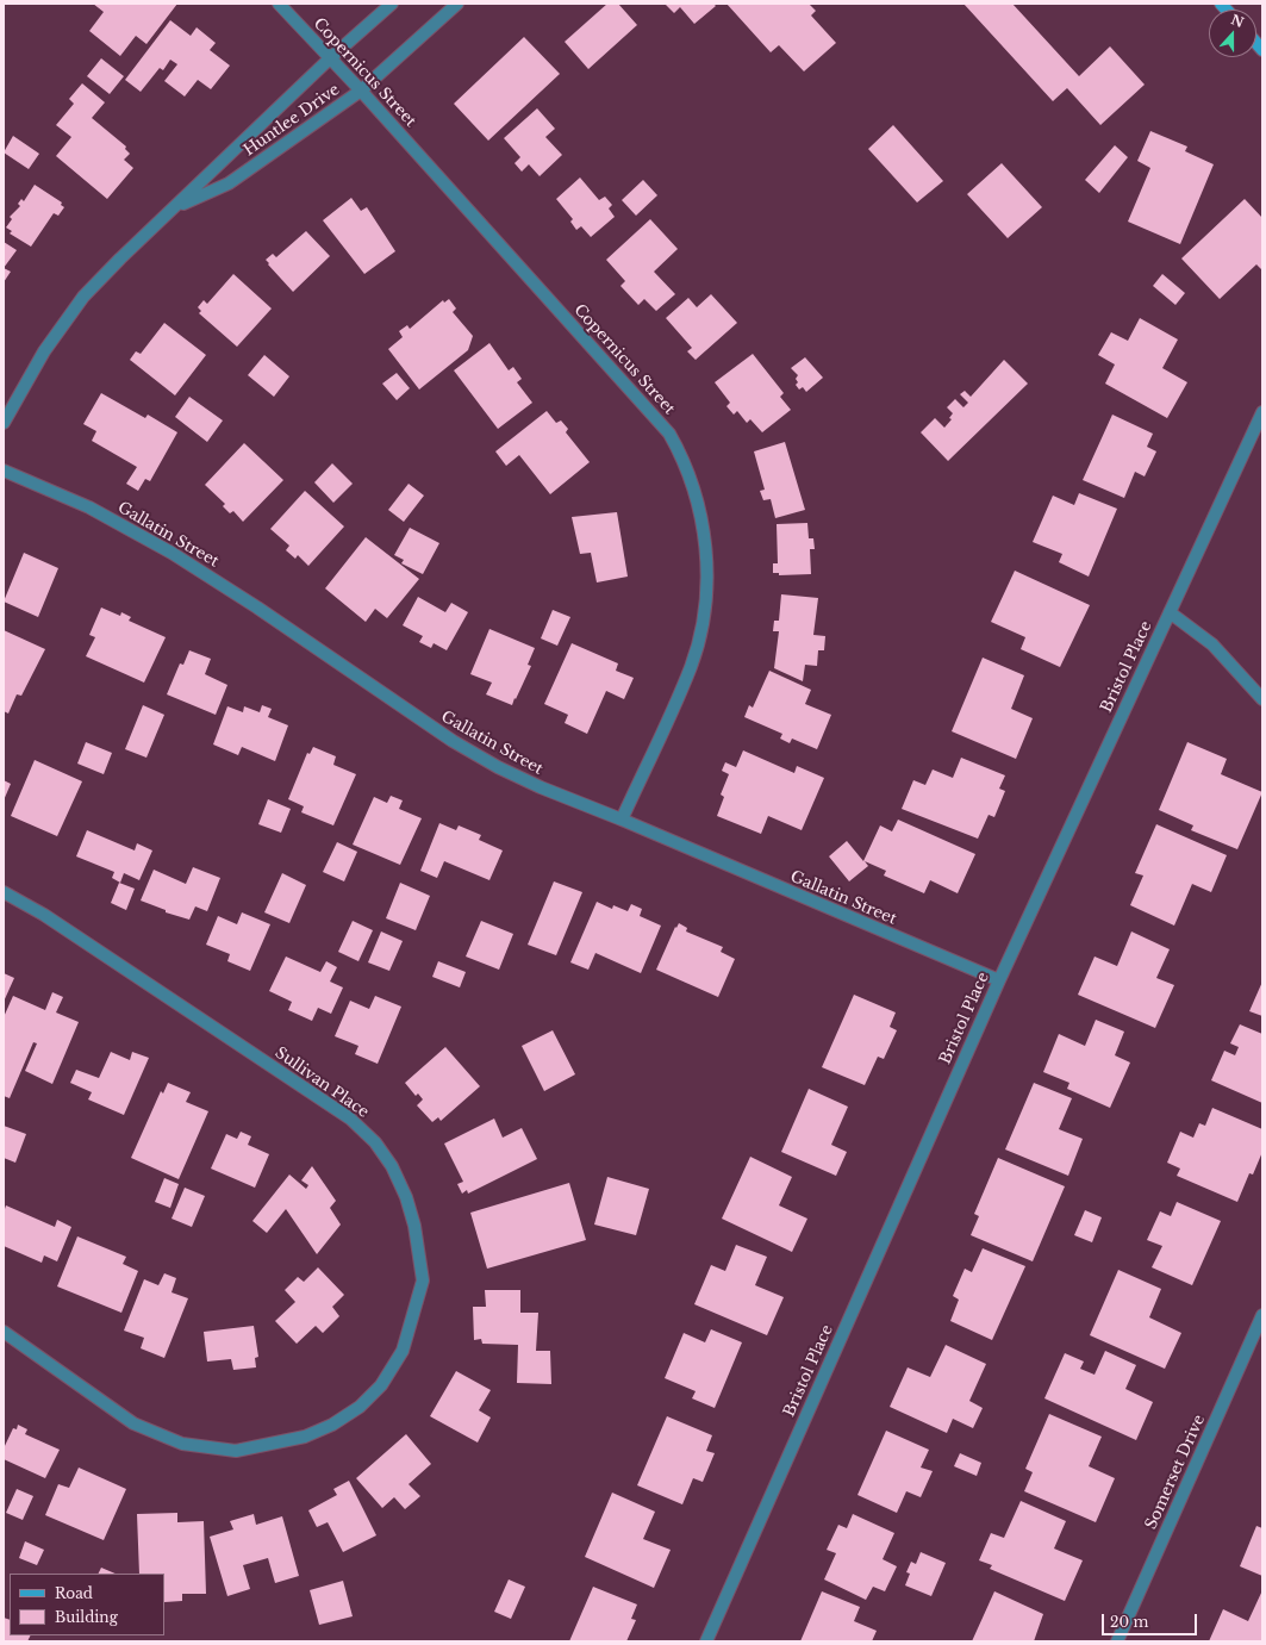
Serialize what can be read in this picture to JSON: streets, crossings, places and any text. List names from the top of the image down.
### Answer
{
  "streets": {
    "street": [
      "Copernicus Street",
      "Huntlee Drive",
      "Gallatin Street",
      "Bristol Place",
      "Sullivan Place",
      "Somerset Drive"
    ]
  },
  "crossings": [
    ["Copernicus Street", "Huntlee Drive"],
    ["Copernicus Street", "Gallatin Street"],
    ["Gallatin Street", "Bristol Place"]
  ],
  "legend": ["Road", "Building"],
  "scale_bar": "20 m",
  "north": "top"
}
